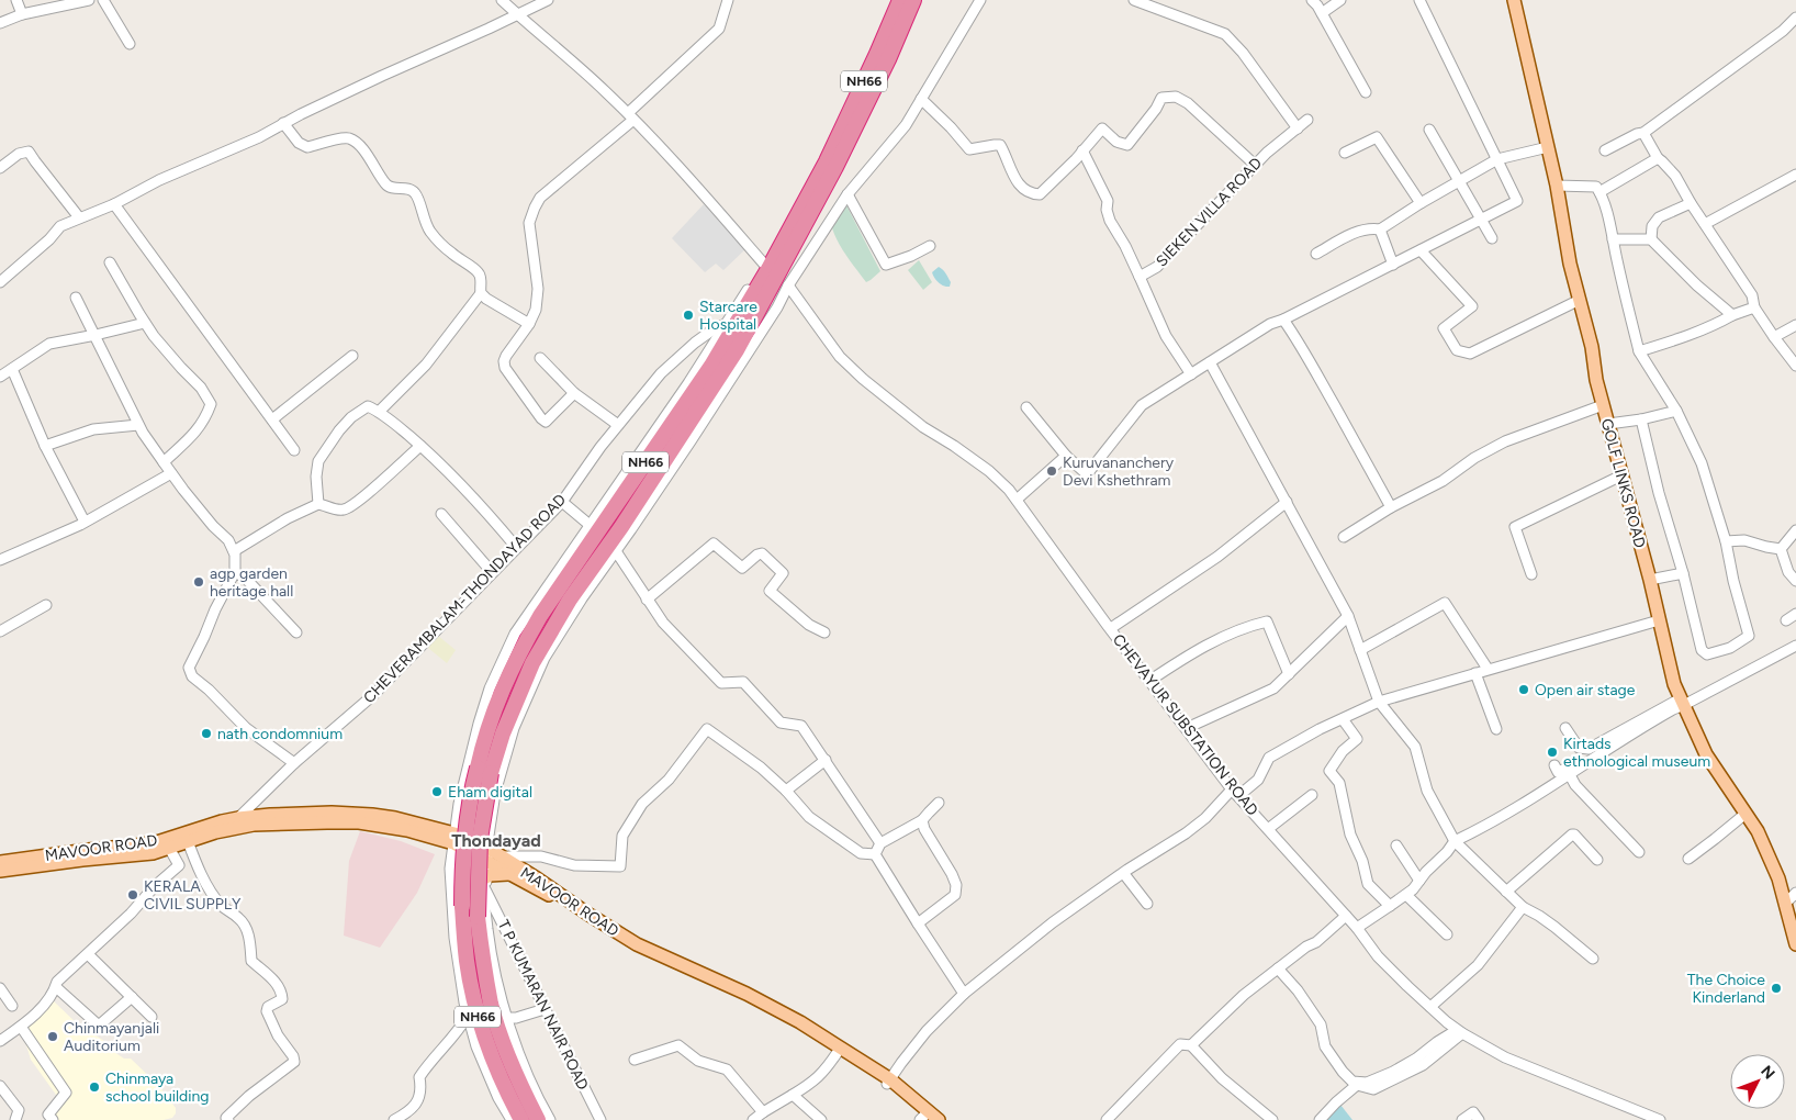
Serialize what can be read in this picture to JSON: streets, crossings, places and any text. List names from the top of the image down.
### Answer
{
  "streets": {
    "highway": ["NH66"],
    "main road": ["GOLF LINKS ROAD", "MAVOOR ROAD"],
    "street": [
      "SIEKEN VILLA ROAD",
      "CHEVERAMBALAM-THONDAYAD ROAD",
      "CHEVAYUR SUBSTATION ROAD",
      "T P KUMARAN NAIR ROAD"
    ]
  },
  "crossings": [
    ["CHEVERAMBALAM-THONDAYAD ROAD", "MAVOOR ROAD"]
  ],
  "districts": ["Thondayad"],
  "places": [
    "Starcare Hospital",
    "Kuruvananchery Devi Kshethram",
    "agp garden heritage hall",
    "Open air stage",
    "nath condomnium",
    "Kirtads ethnological museum",
    "Eham digital",
    "KERALA CIVIL SUPPLY",
    "The Choice Kinderland",
    "Chinmayanjali Auditorium",
    "Chinmaya school building"
  ],
  "north": "top right"
}
